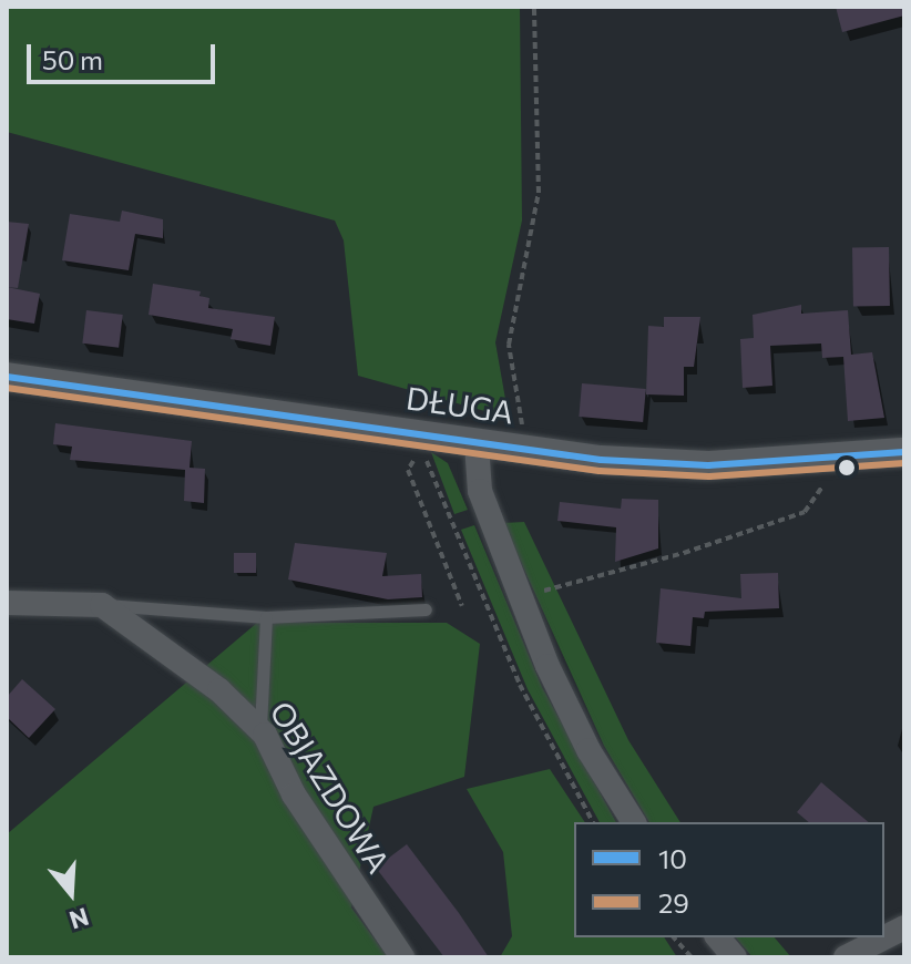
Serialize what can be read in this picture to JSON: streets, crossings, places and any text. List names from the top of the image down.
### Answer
{
  "streets": {
    "street": ["DŁUGA", "OBJAZDOWA"]
  },
  "lines": ["transit line 10", "transit line 29"],
  "legend": ["10", "29"],
  "scale_bar": "50 m",
  "north": "bottom"
}
